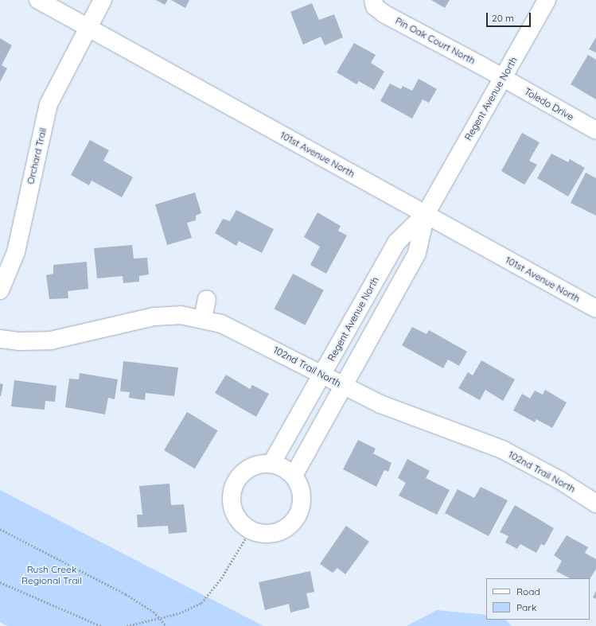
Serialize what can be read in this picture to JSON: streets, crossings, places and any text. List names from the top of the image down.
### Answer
{
  "streets": {
    "street": [
      "Pin Oak Court North",
      "Regent Avenue North",
      "Toledo Drive",
      "101st Avenue North",
      "Orchard Trail",
      "102nd Trail North"
    ]
  },
  "crossings": [
    ["Pin Oak Court North", "Regent Avenue North"],
    ["Pin Oak Court North", "Toledo Drive"],
    ["Regent Avenue North", "Toledo Drive"],
    ["Regent Avenue North", "101st Avenue North"],
    ["Regent Avenue North", "102nd Trail North"],
    ["101st Avenue North", "Orchard Trail"]
  ],
  "parks": ["Rush Creek Regional Trail"],
  "legend": ["Road", "Park"],
  "scale_bar": "20 m"
}
